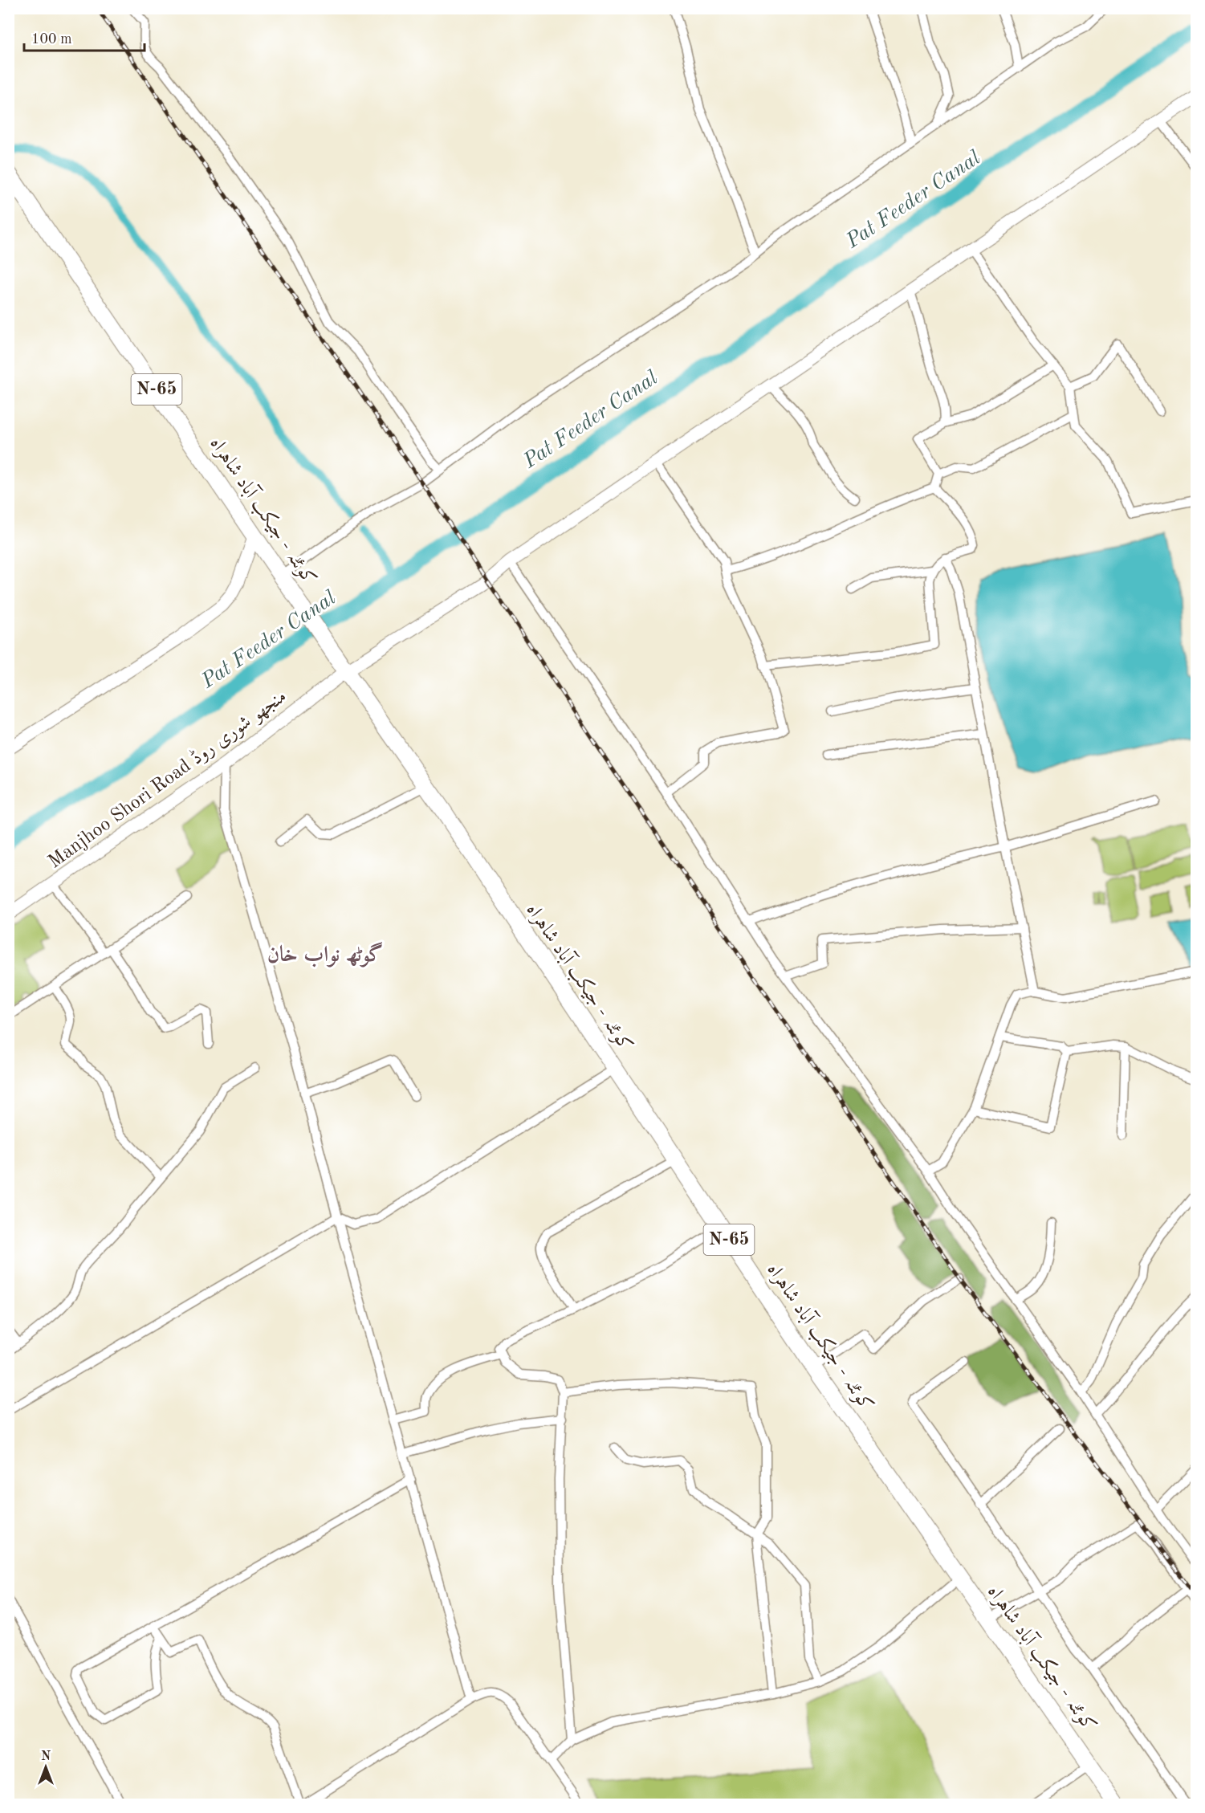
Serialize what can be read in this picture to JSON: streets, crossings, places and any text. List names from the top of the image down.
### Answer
{
  "streets": {
    "highway": ["N-65", "کوئٹہ - جیکب آباد شاہراہ"],
    "street": ["Manjhoo Shori Road منجھو شوری روڈ"]
  },
  "crossings": [
    ["کوئٹہ - جیکب آباد شاہراہ", "Manjhoo Shori Road منجھو شوری روڈ"]
  ],
  "districts": ["گوٹھ نواب خان"],
  "water": ["Pat Feeder Canal"],
  "scale_bar": "100 m",
  "north": "top"
}
